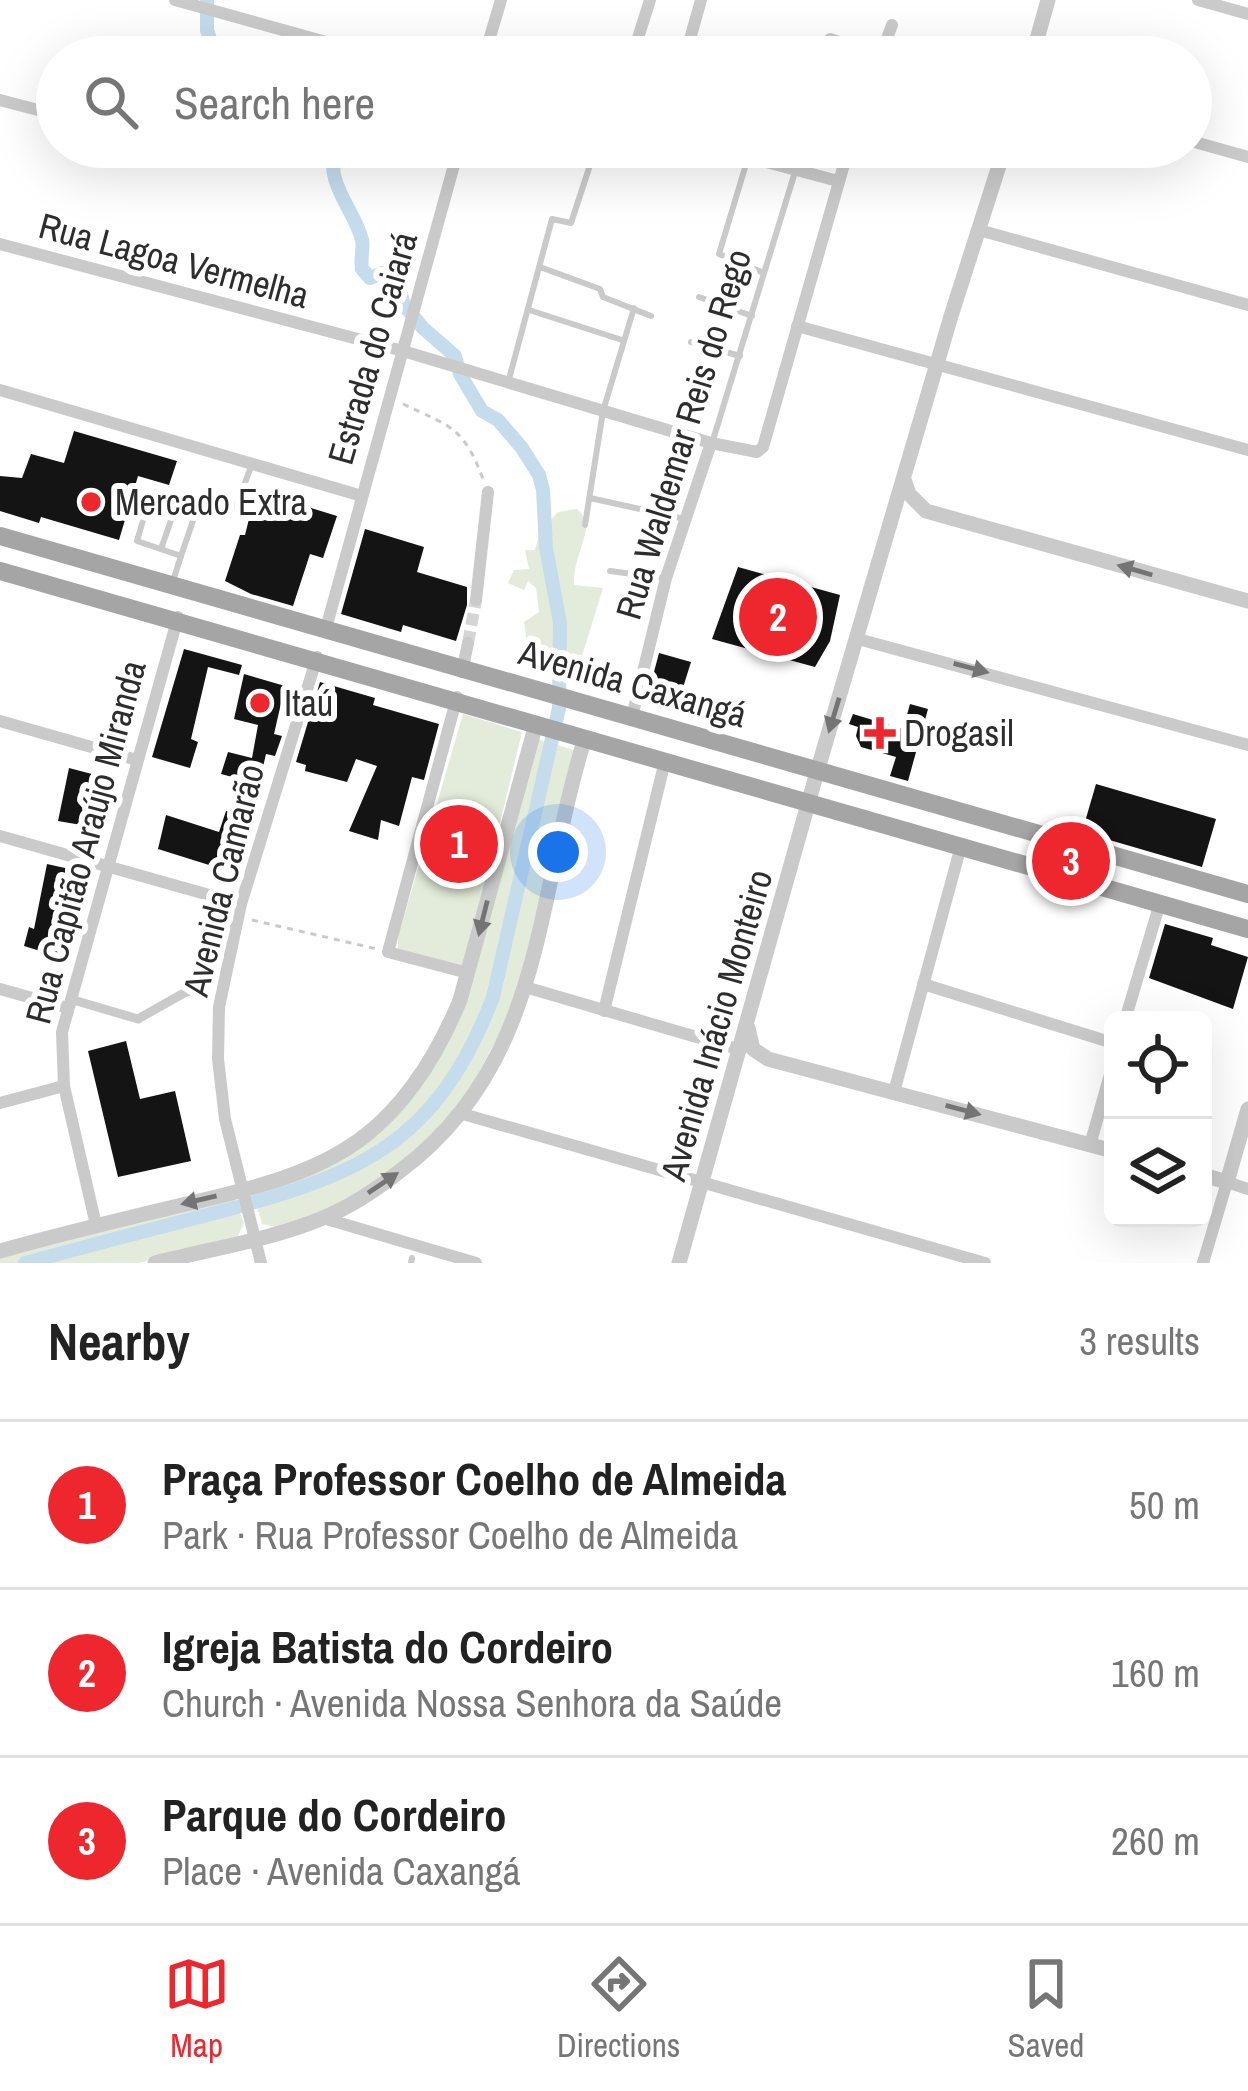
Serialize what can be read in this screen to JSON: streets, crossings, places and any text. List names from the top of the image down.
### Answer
{
  "streets": {
    "main road": ["Avenida Caxangá"],
    "street": [
      "Rua Lagoa Vermelha",
      "Estrada do Caiará",
      "Rua Waldemar Reis do Rego",
      "Rua Capitão Araújo Miranda",
      "Avenida Camarão",
      "Avenida Inácio Monteiro"
    ]
  },
  "crossings": [
    ["Rua Lagoa Vermelha", "Estrada do Caiará"],
    ["Estrada do Caiará", "Avenida Caxangá"],
    ["Rua Waldemar Reis do Rego", "Avenida Caxangá"],
    ["Avenida Caxangá", "Rua Capitão Araújo Miranda"],
    ["Avenida Caxangá", "Avenida Camarão"],
    ["Avenida Caxangá", "Avenida Inácio Monteiro"]
  ],
  "places": {
    "other": ["Mercado Extra", "Itaú"],
    "health": ["Drogasil"]
  },
  "page": {
    "search": "Search here",
    "pins": ["2", "1", "3"],
    "heading": ["Nearby", "3 results"],
    "list": [
      {
        "mark": "1",
        "name": "Praça Professor Coelho de Almeida",
        "note": "Park · Rua Professor Coelho de Almeida",
        "value": "50 m"
      },
      {
        "mark": "2",
        "name": "Igreja Batista do Cordeiro",
        "note": "Church · Avenida Nossa Senhora da Saúde",
        "value": "160 m"
      },
      {
        "mark": "3",
        "name": "Parque do Cordeiro",
        "note": "Place · Avenida Caxangá",
        "value": "260 m"
      }
    ],
    "nav": ["Map", "Directions", "Saved"]
  }
}
